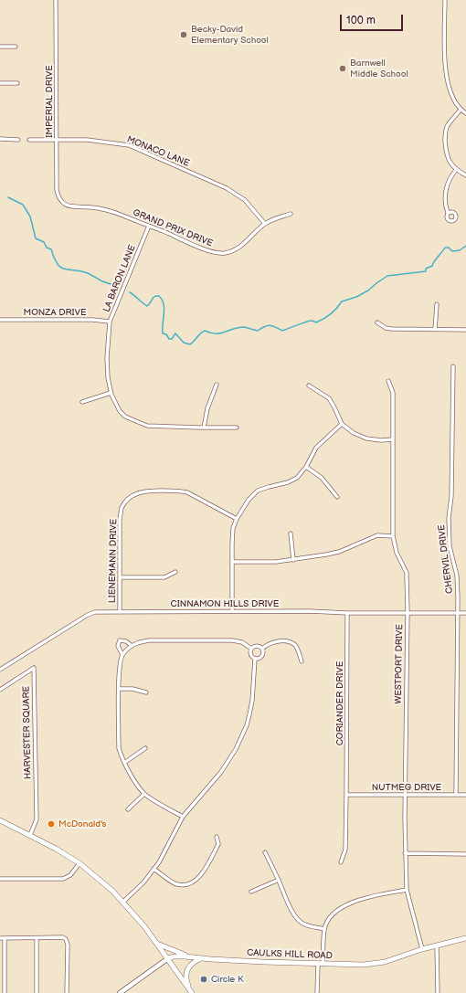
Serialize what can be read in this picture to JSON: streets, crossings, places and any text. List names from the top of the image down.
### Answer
{
  "streets": {
    "main road": ["CAULKS HILL ROAD"],
    "street": [
      "IMPERIAL DRIVE",
      "MONACO LANE",
      "GRAND PRIX DRIVE",
      "LA BARON LANE",
      "MONZA DRIVE",
      "CHERVIL DRIVE",
      "LIENEMANN DRIVE",
      "CINNAMON HILLS DRIVE",
      "WESTPORT DRIVE",
      "CORIANDER DRIVE",
      "HARVESTER SQUARE",
      "NUTMEG DRIVE"
    ]
  },
  "crossings": [
    ["IMPERIAL DRIVE", "MONACO LANE"],
    ["IMPERIAL DRIVE", "GRAND PRIX DRIVE"],
    ["MONACO LANE", "GRAND PRIX DRIVE"],
    ["GRAND PRIX DRIVE", "LA BARON LANE"],
    ["LA BARON LANE", "MONZA DRIVE"],
    ["CHERVIL DRIVE", "CINNAMON HILLS DRIVE"],
    ["CHERVIL DRIVE", "NUTMEG DRIVE"],
    ["LIENEMANN DRIVE", "CINNAMON HILLS DRIVE"],
    ["CINNAMON HILLS DRIVE", "WESTPORT DRIVE"],
    ["CINNAMON HILLS DRIVE", "CORIANDER DRIVE"],
    ["WESTPORT DRIVE", "NUTMEG DRIVE"],
    ["WESTPORT DRIVE", "CAULKS HILL ROAD"],
    ["CORIANDER DRIVE", "NUTMEG DRIVE"]
  ],
  "places": [
    "Becky-David Elementary School",
    "Barnwell Middle School",
    "McDonald's",
    "Circle K"
  ],
  "scale_bar": "100 m"
}
